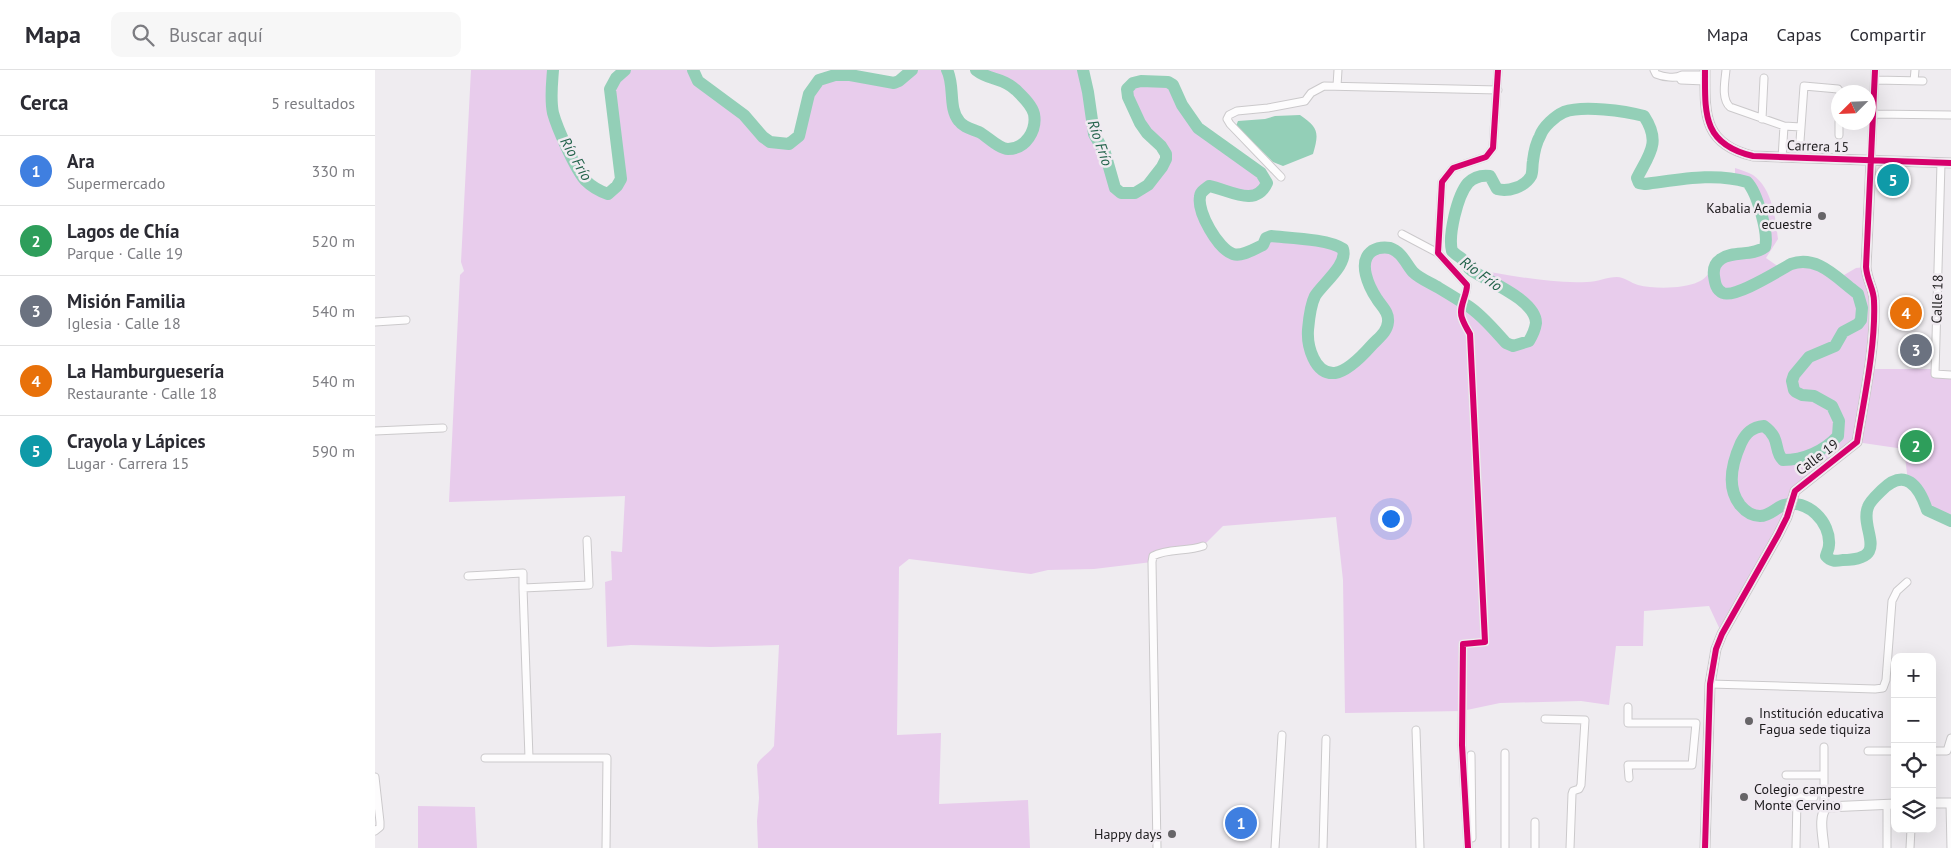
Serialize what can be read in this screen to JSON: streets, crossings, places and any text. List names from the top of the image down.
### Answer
{
  "streets": {
    "street": ["Carrera 15", "Calle 18", "Calle 19"]
  },
  "crossings": [
    ["Carrera 15", "Calle 18"],
    ["Carrera 15", "Calle 19"]
  ],
  "water": ["Río Frío"],
  "places": [
    "Kabalia Academia ecuestre",
    "Institución educativa Fagua sede tiquiza",
    "Colegio campestre Monte Cervino",
    "Happy days"
  ],
  "north": "bottom left",
  "page": {
    "header": "Mapa",
    "search": "Buscar aquí",
    "nav": ["Mapa", "Capas", "Compartir"],
    "heading": ["Cerca", "5 resultados"],
    "list": [
      {
        "mark": "1",
        "name": "Ara",
        "note": "Supermercado",
        "value": "330 m"
      },
      {
        "mark": "2",
        "name": "Lagos de Chía",
        "note": "Parque · Calle 19",
        "value": "520 m"
      },
      {
        "mark": "3",
        "name": "Misión Familia",
        "note": "Iglesia · Calle 18",
        "value": "540 m"
      },
      {
        "mark": "4",
        "name": "La Hamburguesería",
        "note": "Restaurante · Calle 18",
        "value": "540 m"
      },
      {
        "mark": "5",
        "name": "Crayola y Lápices",
        "note": "Lugar · Carrera 15",
        "value": "590 m"
      }
    ],
    "pins": [
      "5",
      "4",
      "3",
      "2",
      "1"
    ],
    "map_buttons": ["+", "−"]
  }
}
